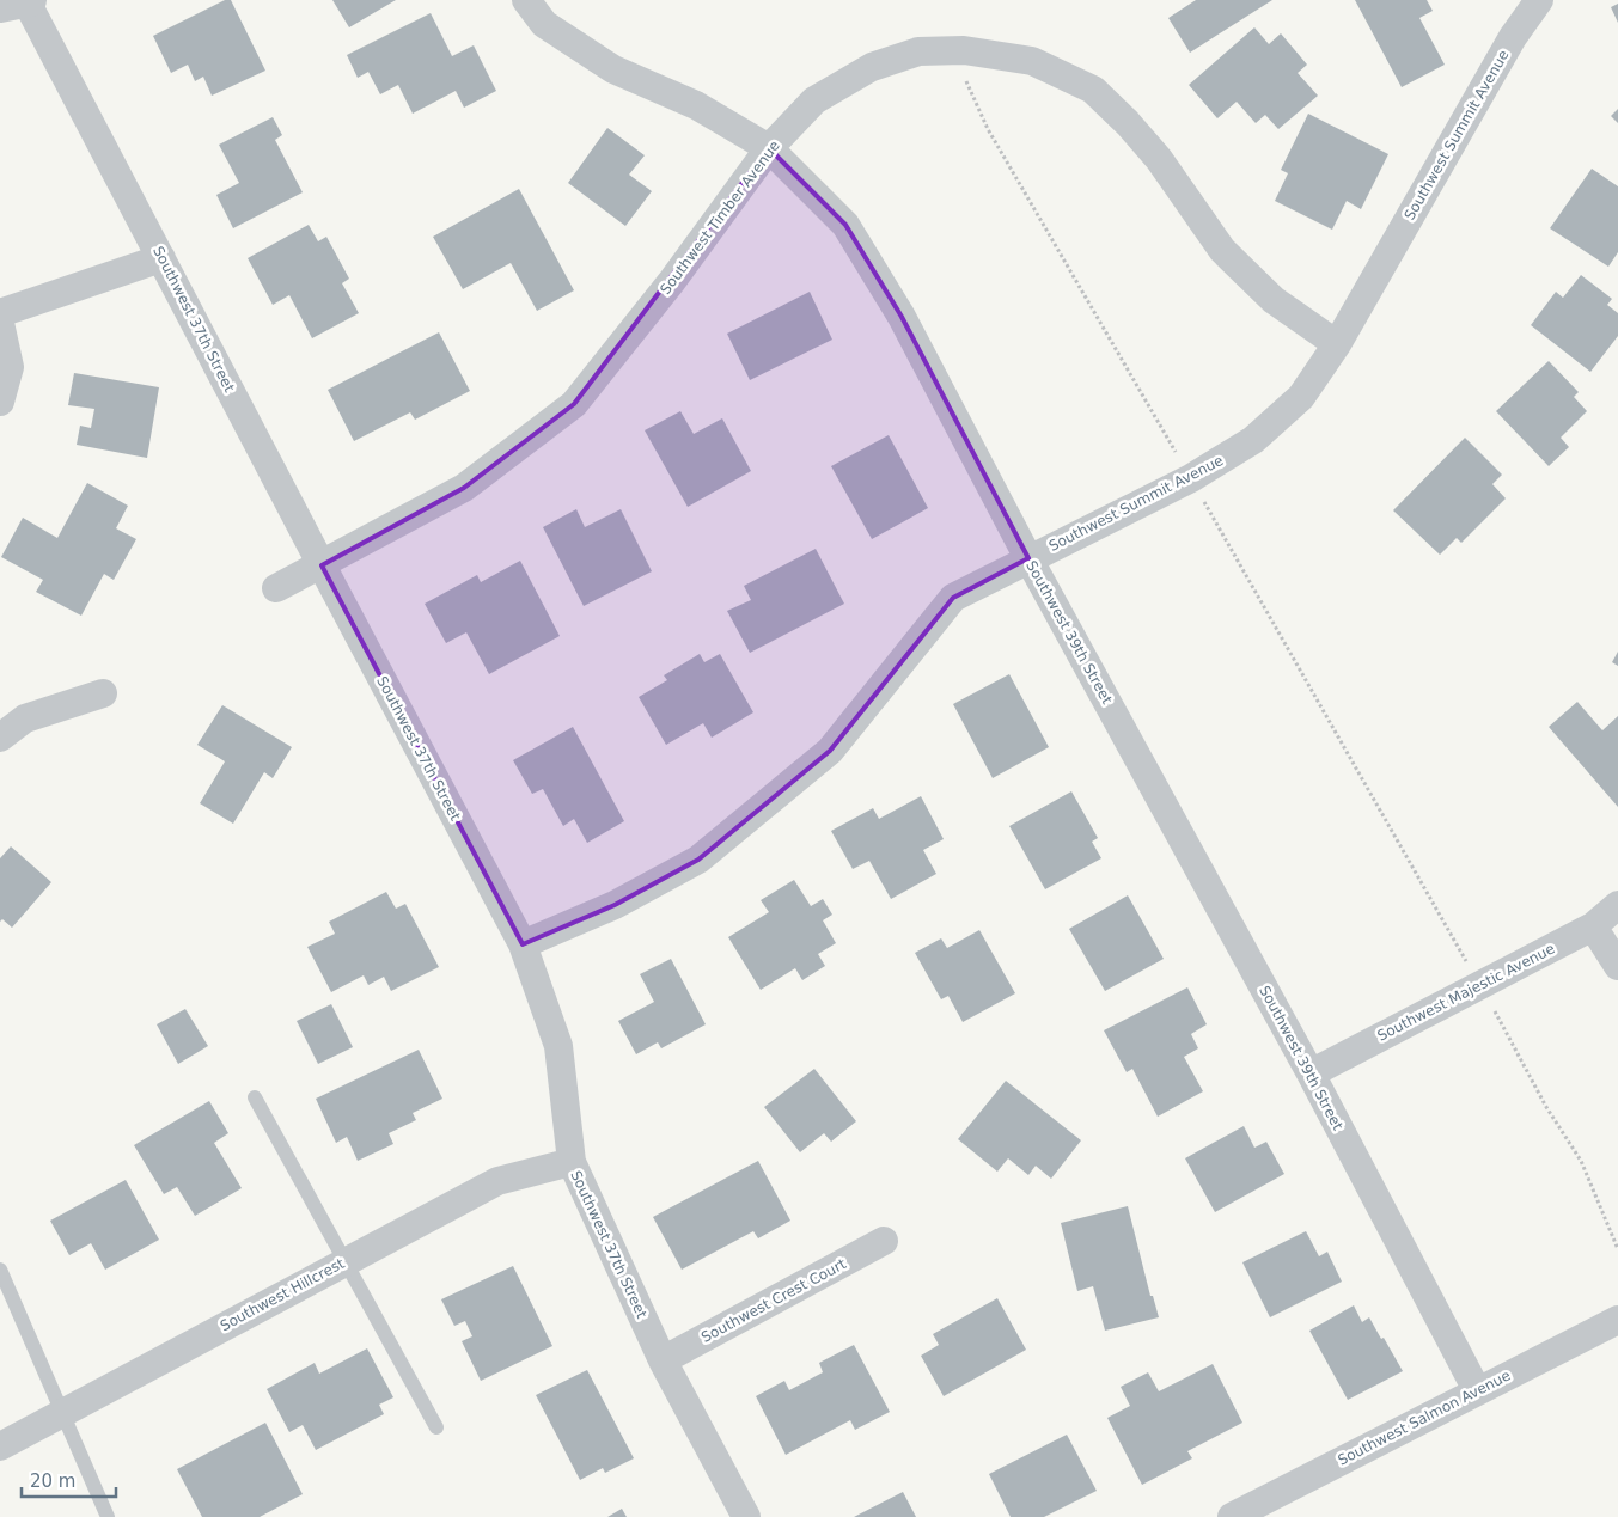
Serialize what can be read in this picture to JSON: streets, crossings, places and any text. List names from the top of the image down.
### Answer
{
  "streets": {
    "street": [
      "Southwest Summit Avenue",
      "Southwest Timber Avenue",
      "Southwest 37th Street",
      "Southwest 39th Street",
      "Southwest Majestic Avenue",
      "Southwest Hillcrest",
      "Southwest Crest Court",
      "Southwest Salmon Avenue"
    ]
  },
  "crossings": [
    ["Southwest Summit Avenue", "Southwest Timber Avenue"],
    ["Southwest Summit Avenue", "Southwest 37th Street"],
    ["Southwest Summit Avenue", "Southwest 39th Street"],
    ["Southwest Timber Avenue", "Southwest 37th Street"],
    ["Southwest Timber Avenue", "Southwest 39th Street"],
    ["Southwest 37th Street", "Southwest Hillcrest"],
    ["Southwest 37th Street", "Southwest Crest Court"],
    ["Southwest 39th Street", "Southwest Majestic Avenue"],
    ["Southwest 39th Street", "Southwest Salmon Avenue"]
  ],
  "scale_bar": "20 m"
}
